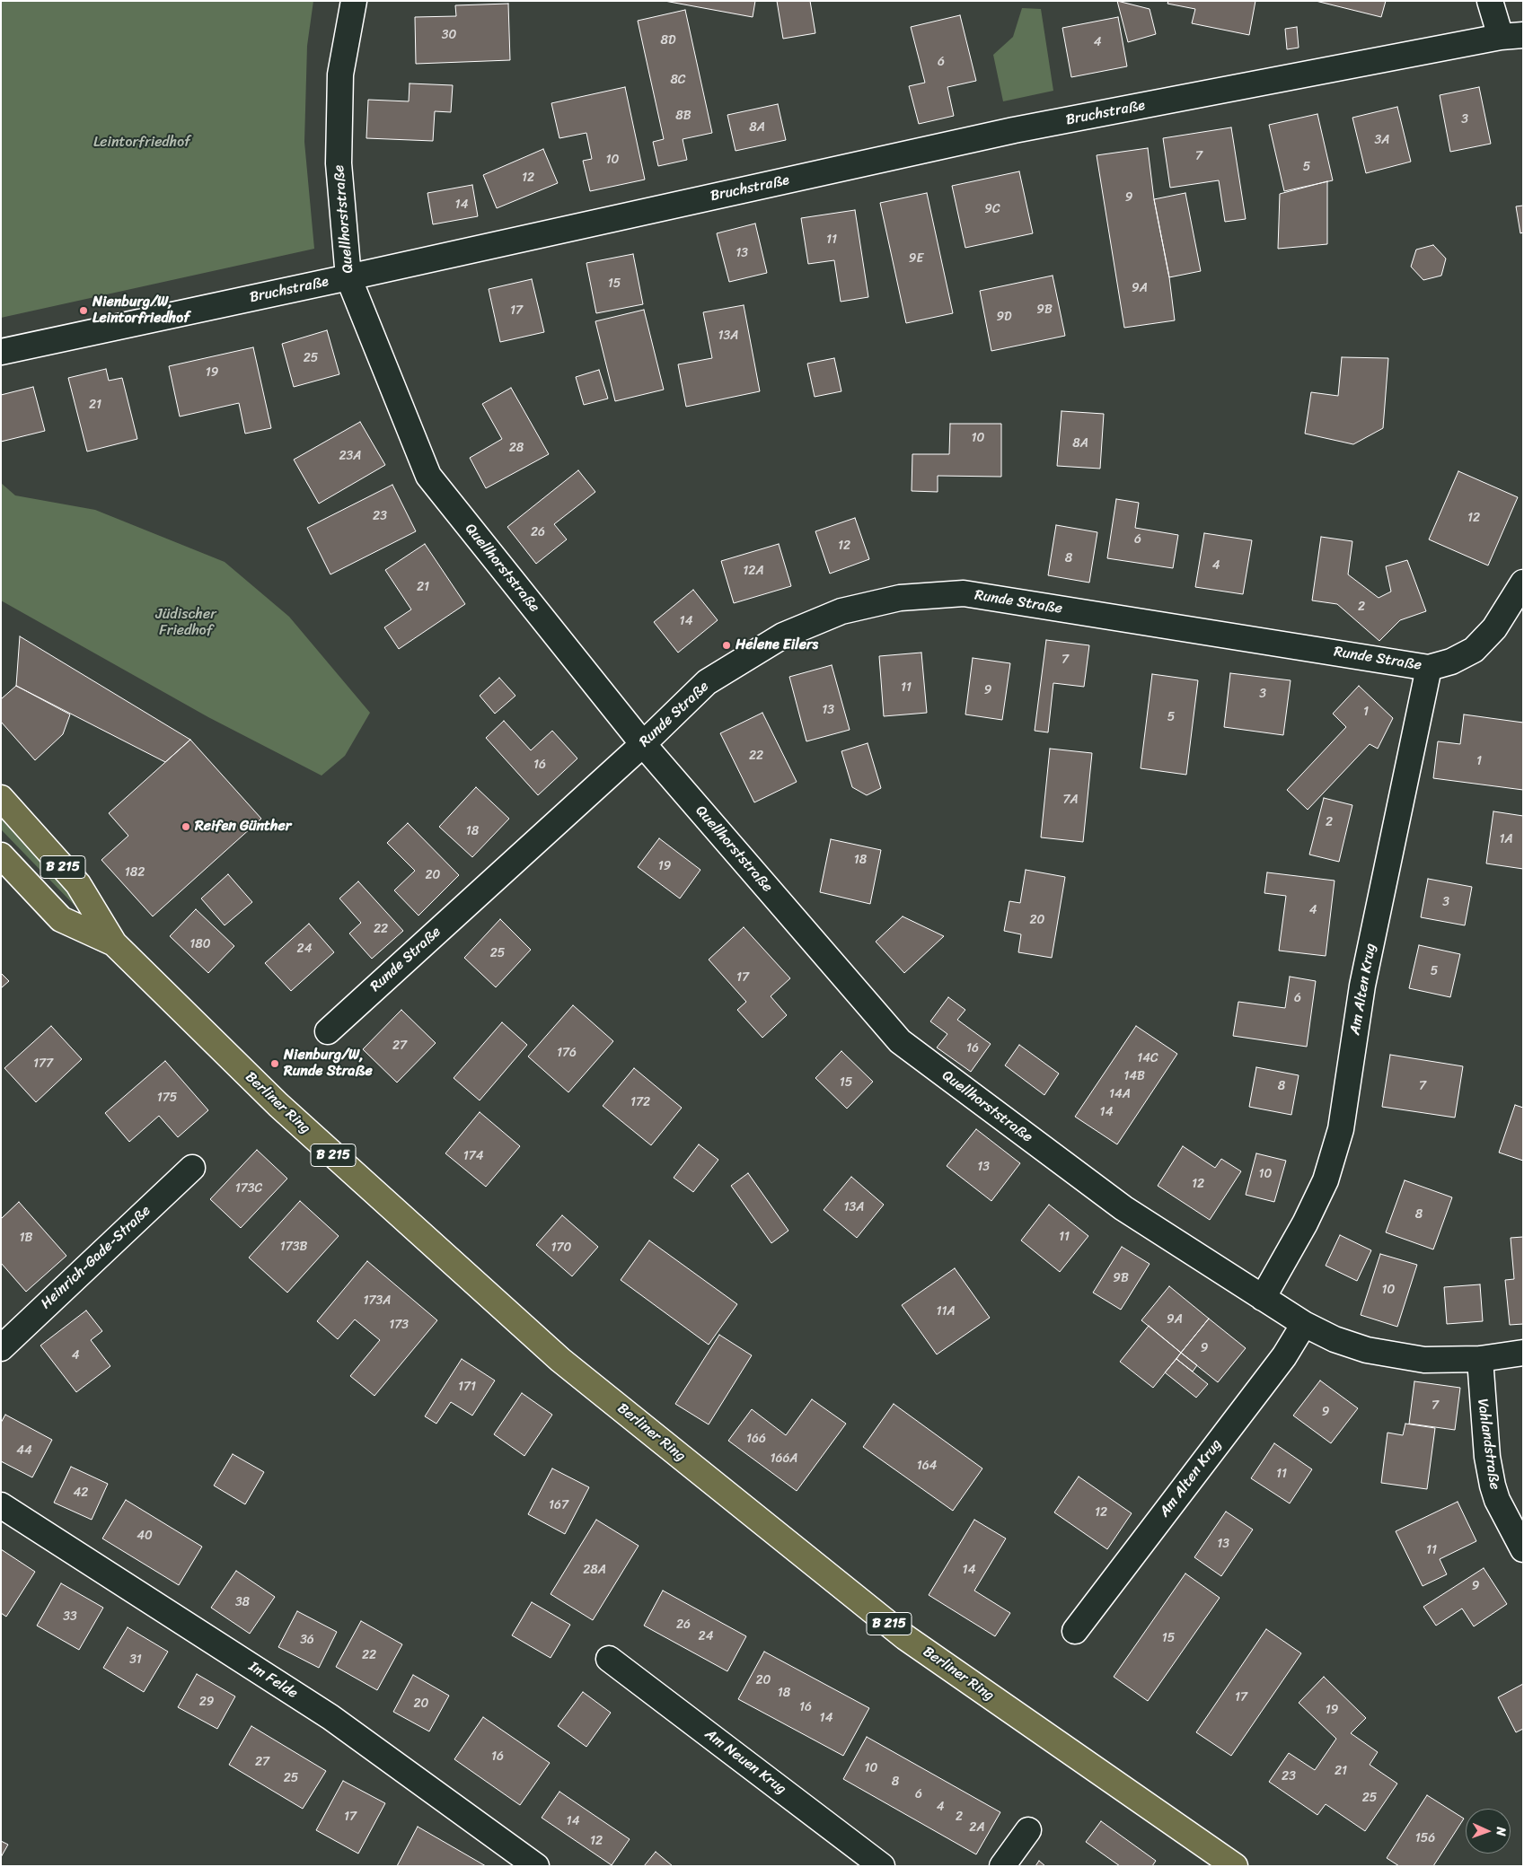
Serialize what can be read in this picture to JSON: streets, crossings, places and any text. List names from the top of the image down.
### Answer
{
  "streets": {
    "main road": ["B 215", "Berliner Ring"],
    "street": [
      "Bruchstraße",
      "Quellhorststraße",
      "Runde Straße",
      "Am Alten Krug",
      "Heinrich-Gade-Straße",
      "Vahlandstraße",
      "Im Felde",
      "Am Neuen Krug"
    ]
  },
  "crossings": [
    ["Bruchstraße", "Quellhorststraße"],
    ["Quellhorststraße", "Runde Straße"],
    ["Quellhorststraße", "Am Alten Krug"],
    ["Quellhorststraße", "Vahlandstraße"],
    ["Runde Straße", "Am Alten Krug"]
  ],
  "parks": ["Leintorfriedhof", "Jüdischer Friedhof"],
  "places": [
    "Nienburg/W, Leintorfriedhof",
    "Helene Eilers",
    "Reifen Günther",
    "Nienburg/W, Runde Straße"
  ],
  "house_numbers": [
    "30",
    "8D",
    "4",
    "6",
    "8C",
    "8B",
    "3",
    "8A",
    "3A",
    "7",
    "10",
    "5",
    "12",
    "9",
    "14",
    "9C",
    "11",
    "13",
    "9E",
    "15",
    "9A",
    "9B",
    "17",
    "9D",
    "13A",
    "25",
    "19",
    "21",
    "10",
    "8A",
    "28",
    "23A",
    "23",
    "12",
    "26",
    "6",
    "12",
    "8",
    "4",
    "12A",
    "21",
    "2",
    "14",
    "7",
    "11",
    "9",
    "3",
    "13",
    "1",
    "5",
    "22",
    "1",
    "16",
    "7A",
    "2",
    "18",
    "1A",
    "18",
    "19",
    "182",
    "20",
    "3",
    "4",
    "20",
    "22",
    "180",
    "24",
    "25",
    "5",
    "17",
    "6",
    "27",
    "16",
    "176",
    "14C",
    "177",
    "14B",
    "15",
    "8",
    "7",
    "14A",
    "175",
    "172",
    "14",
    "174",
    "13",
    "10",
    "12",
    "173C",
    "13A",
    "8",
    "11",
    "1B",
    "173B",
    "170",
    "9B",
    "10",
    "173A",
    "11A",
    "9A",
    "173",
    "9",
    "4",
    "171",
    "7",
    "9",
    "166",
    "44",
    "166A",
    "164",
    "11",
    "42",
    "167",
    "12",
    "40",
    "13",
    "11",
    "28A",
    "14",
    "9",
    "38",
    "33",
    "26",
    "24",
    "15",
    "36",
    "22",
    "31",
    "20",
    "18",
    "17",
    "29",
    "20",
    "16",
    "19",
    "14",
    "16",
    "27",
    "10",
    "21",
    "23",
    "25",
    "8",
    "6",
    "25",
    "4",
    "17",
    "2",
    "14",
    "2A",
    "156",
    "12"
  ],
  "north": "right"
}
